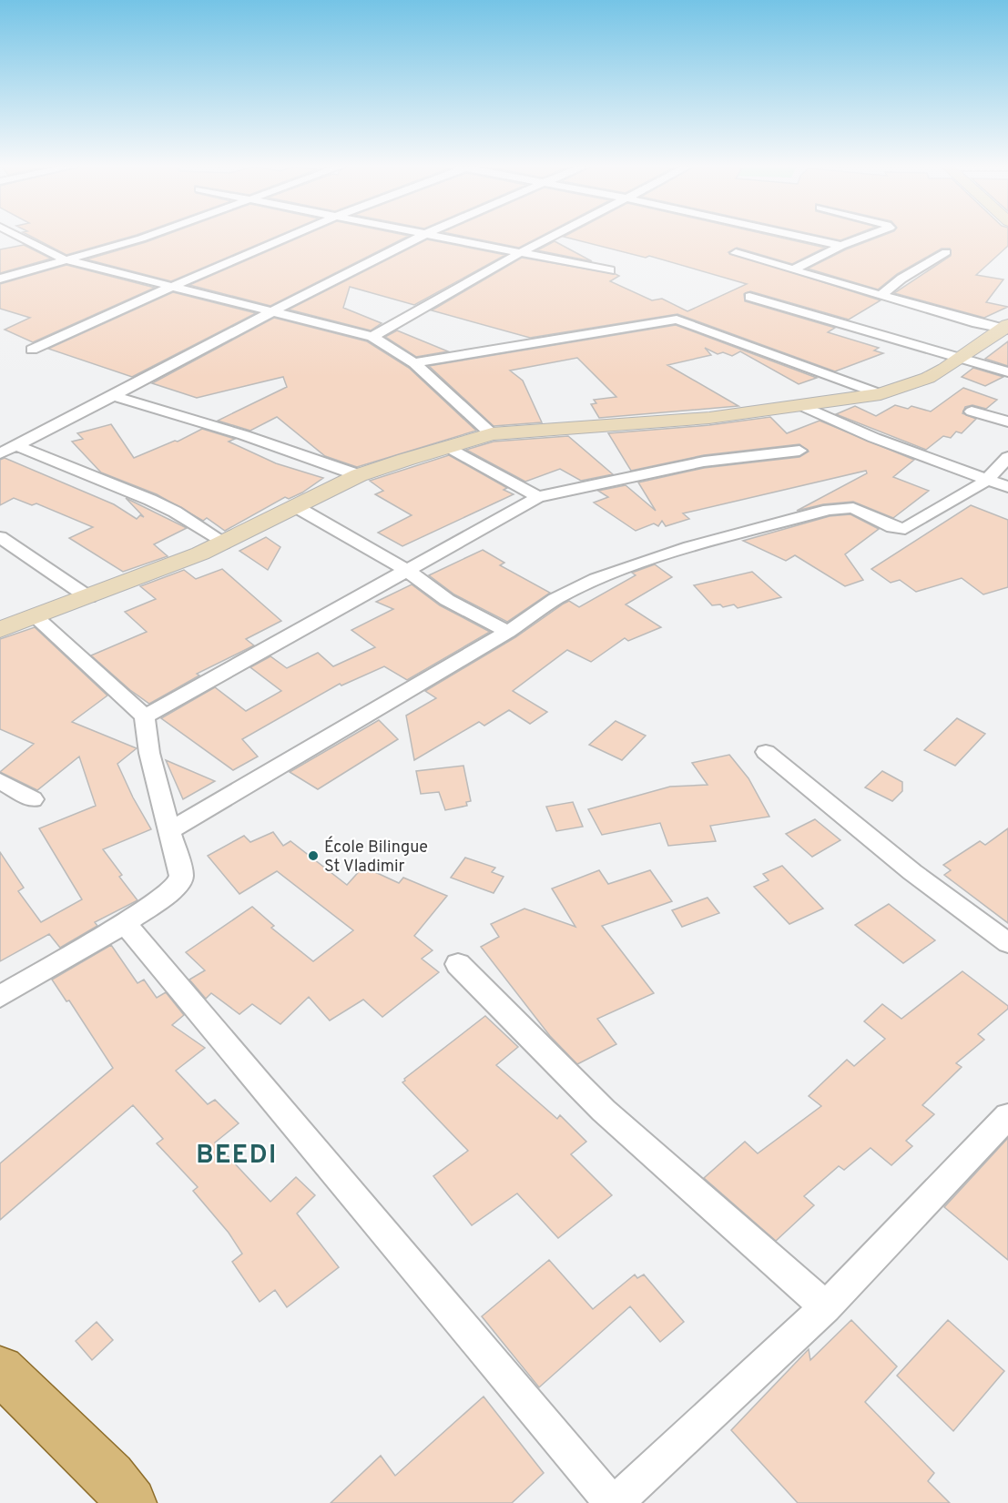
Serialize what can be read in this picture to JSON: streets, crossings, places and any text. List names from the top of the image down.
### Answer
{
  "districts": ["BEEDI"],
  "places": ["École Bilingue St Vladimir"]
}
